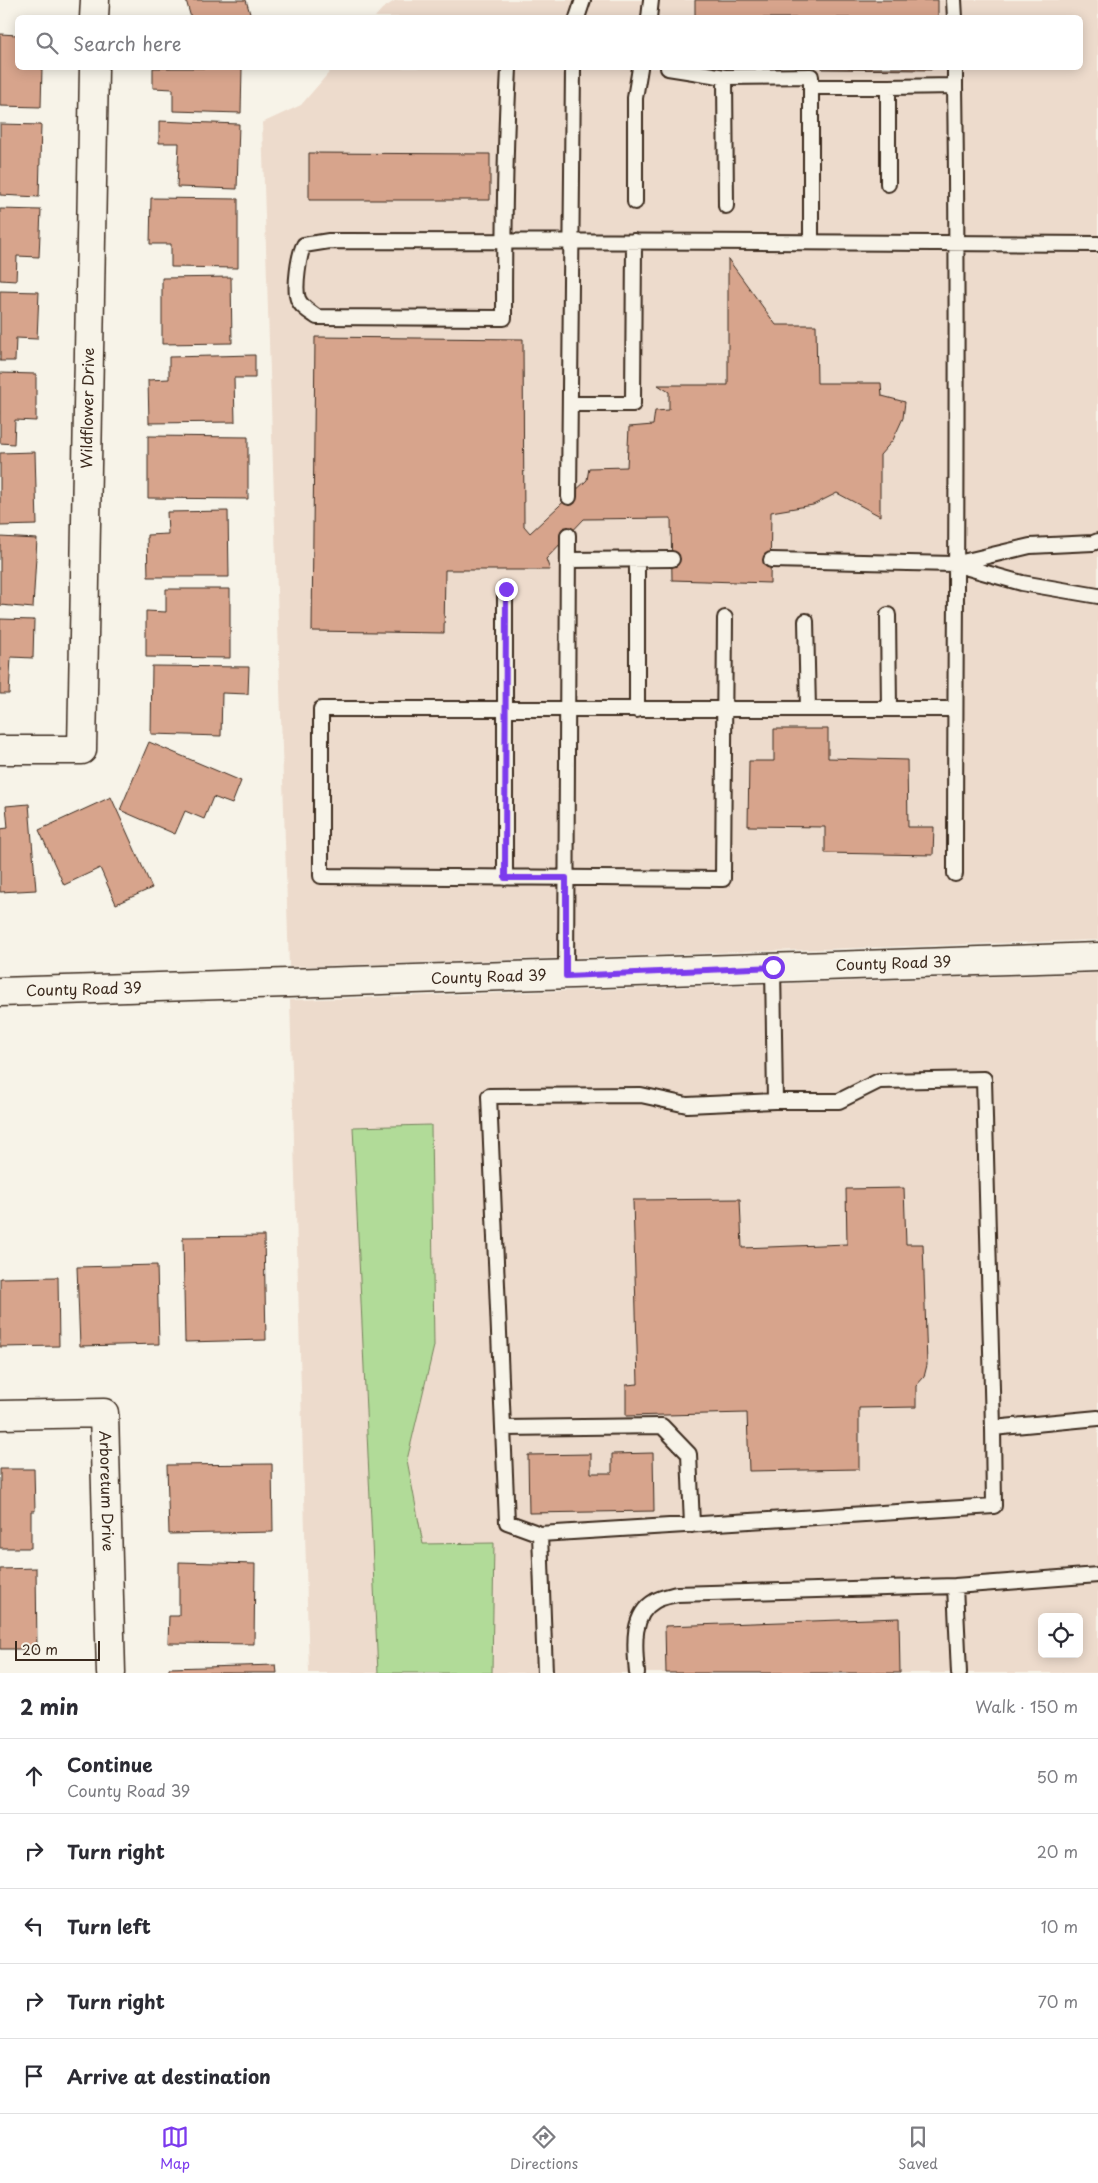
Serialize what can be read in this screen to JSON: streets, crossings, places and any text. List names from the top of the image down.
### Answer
{
  "streets": {
    "street": ["Wildflower Drive", "County Road 39", "Arboretum Drive"]
  },
  "scale_bar": "20 m",
  "page": {
    "search": "Search here",
    "scale": "20 m",
    "heading": ["2 min", "Walk · 150 m"],
    "list": [
      ["Continue", "County Road 39", "50 m"],
      ["Turn right", "20 m"],
      ["Turn left", "10 m"],
      ["Turn right", "70 m"],
      "Arrive at destination"
    ],
    "nav": ["Map", "Directions", "Saved"]
  }
}
